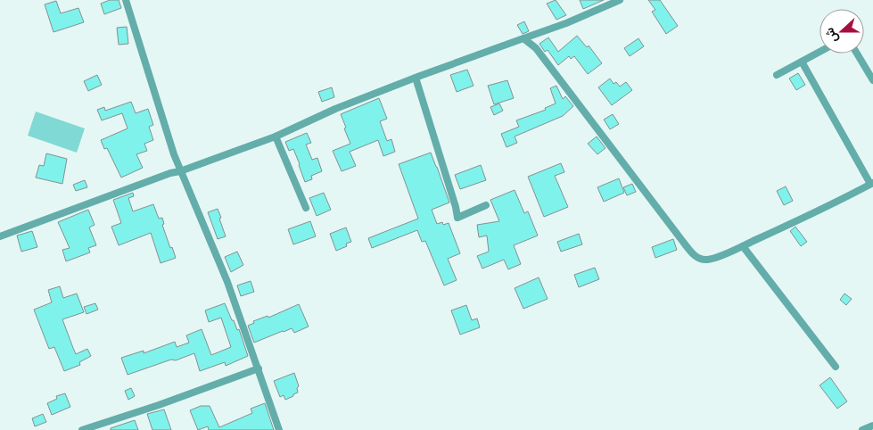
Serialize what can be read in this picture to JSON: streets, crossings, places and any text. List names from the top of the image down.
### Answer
{
  "north": "left"
}
